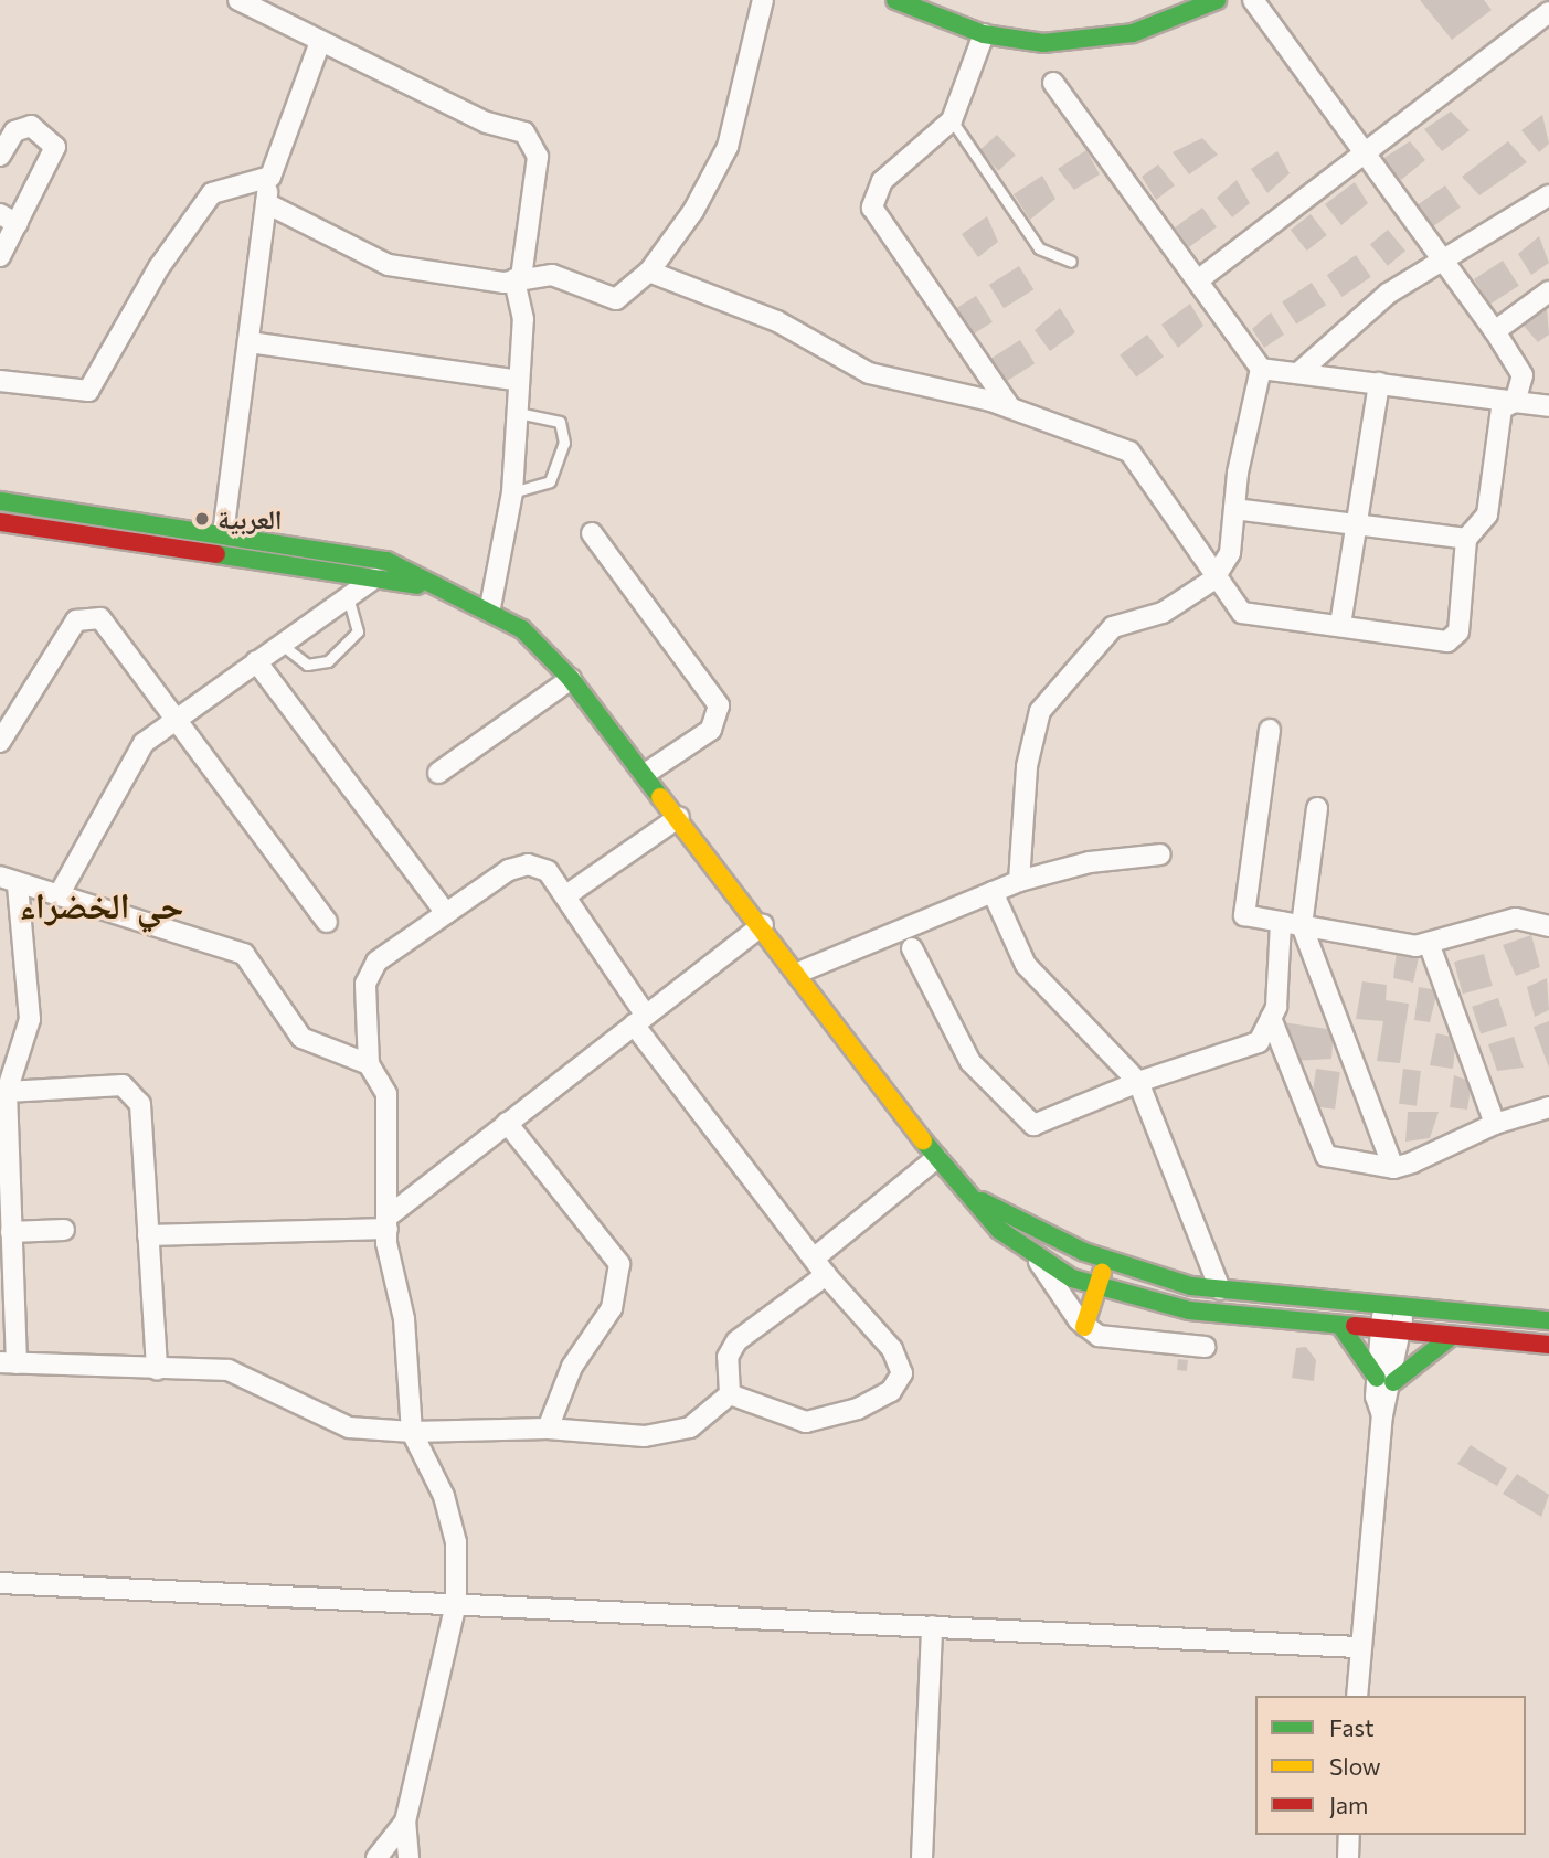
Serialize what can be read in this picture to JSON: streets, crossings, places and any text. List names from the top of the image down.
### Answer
{
  "districts": ["حي الخضراء"],
  "places": ["العربية"],
  "legend": ["Fast", "Slow", "Jam"]
}
